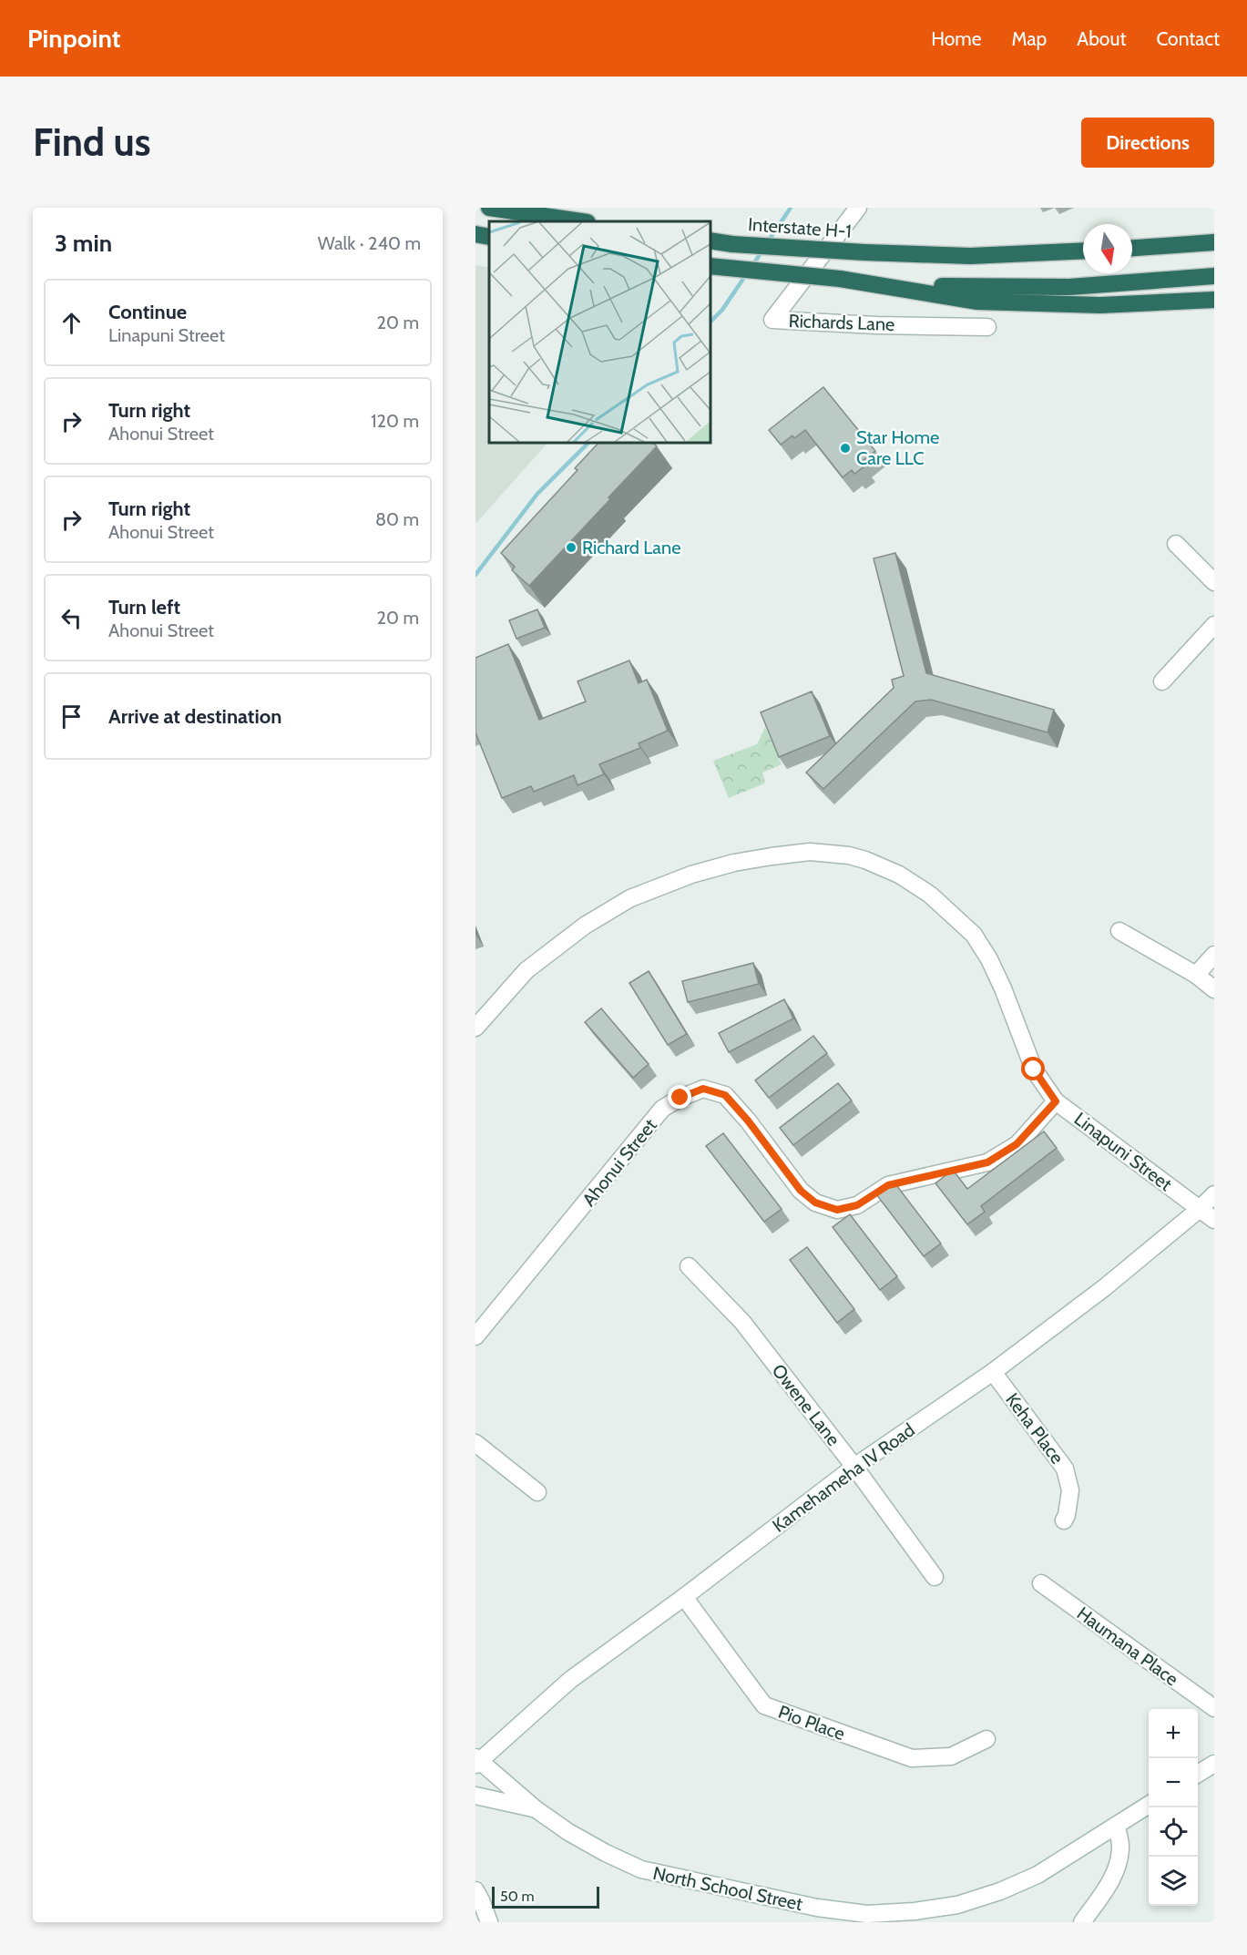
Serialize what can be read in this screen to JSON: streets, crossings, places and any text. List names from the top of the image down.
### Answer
{
  "streets": {
    "highway": ["Interstate H-1"],
    "street": [
      "Richards Lane",
      "Linapuni Street",
      "Ahonui Street",
      "Owene Lane",
      "Keha Place",
      "Kamehameha IV Road",
      "Haumana Place",
      "Pio Place",
      "North School Street"
    ]
  },
  "crossings": [
    ["Linapuni Street", "Ahonui Street"],
    ["Linapuni Street", "Kamehameha IV Road"],
    ["Owene Lane", "Kamehameha IV Road"],
    ["Keha Place", "Kamehameha IV Road"],
    ["Kamehameha IV Road", "Pio Place"],
    ["Kamehameha IV Road", "North School Street"]
  ],
  "places": ["Star Home Care LLC", "Richard Lane"],
  "scale_bar": "50 m",
  "north": "bottom",
  "page": {
    "header": "Pinpoint",
    "nav": [
      "Home",
      "Map",
      "About",
      "Contact"
    ],
    "buttons": "Directions",
    "title": "Find us",
    "heading": ["3 min", "Walk · 240 m"],
    "list": [
      ["Continue", "Linapuni Street", "20 m"],
      ["Turn right", "Ahonui Street", "120 m"],
      ["Turn right", "Ahonui Street", "80 m"],
      ["Turn left", "Ahonui Street", "20 m"],
      "Arrive at destination"
    ],
    "map_buttons": ["+", "−"],
    "scale": "50 m"
  }
}
